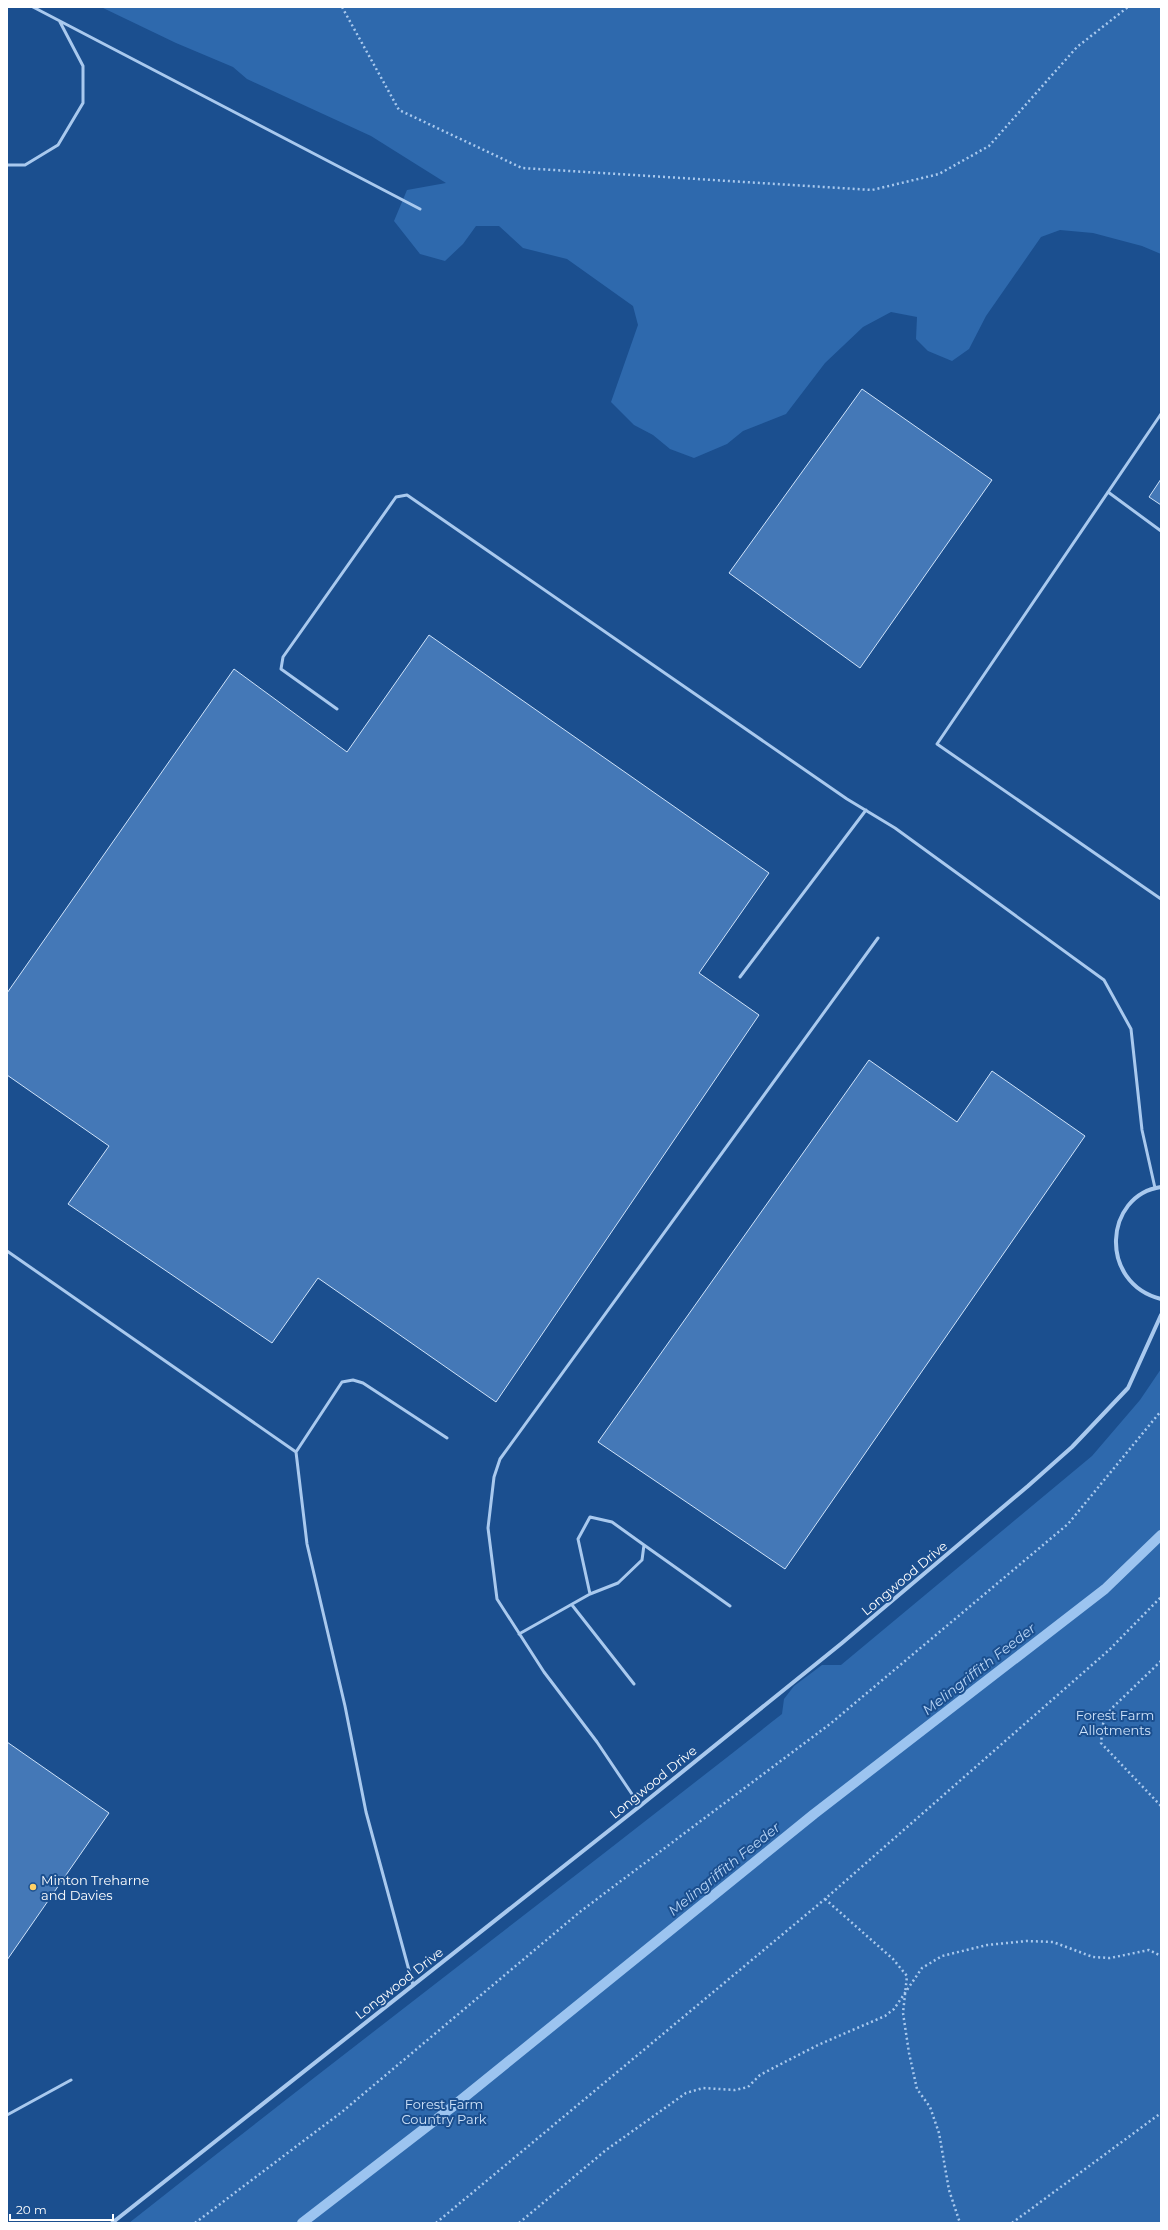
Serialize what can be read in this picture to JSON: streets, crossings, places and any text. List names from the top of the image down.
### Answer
{
  "streets": {
    "street": ["Longwood Drive"]
  },
  "water": ["Melingriffith Feeder"],
  "parks": ["Forest Farm Allotments", "Forest Farm Country Park"],
  "places": ["Minton Treharne and Davies"],
  "scale_bar": "20 m"
}
